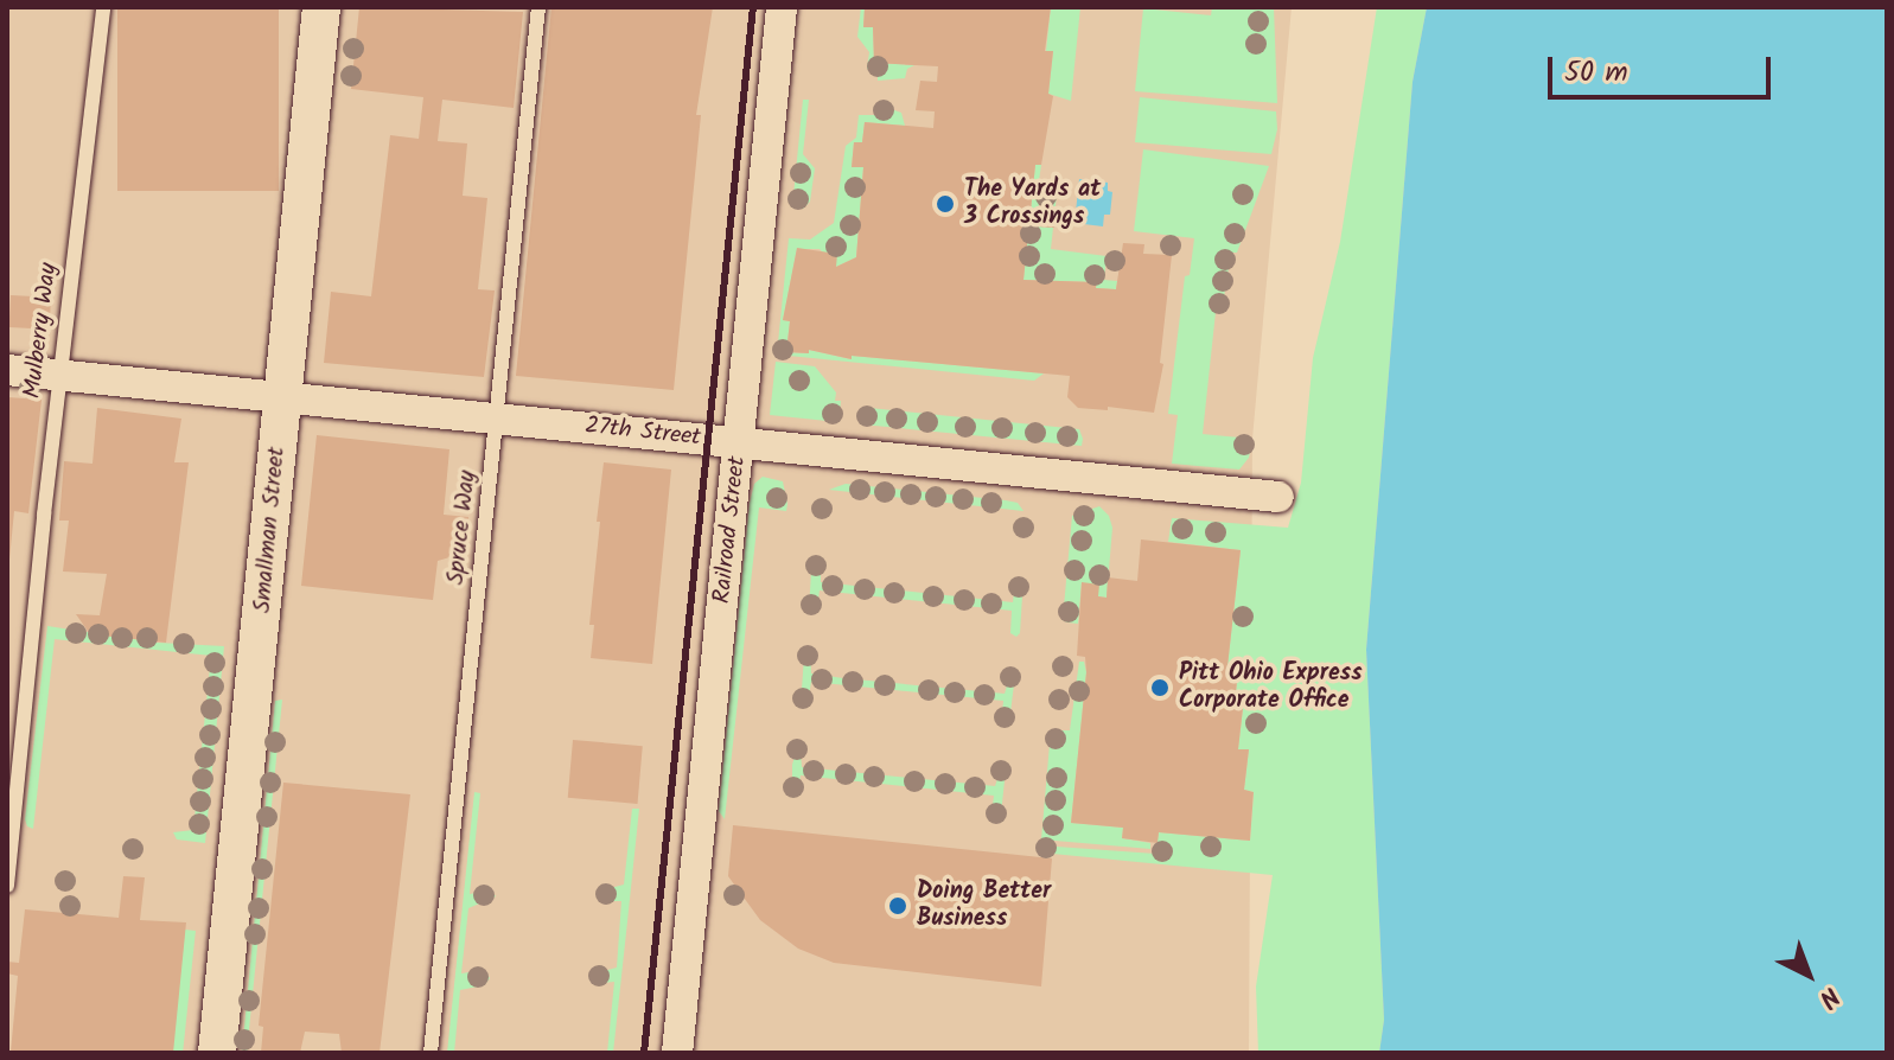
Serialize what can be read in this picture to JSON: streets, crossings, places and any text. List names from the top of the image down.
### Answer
{
  "streets": {
    "street": ["27th Street", "Smallman Street", "Railroad Street"],
    "lane": ["Mulberry Way", "Spruce Way"]
  },
  "crossings": [
    ["Mulberry Way", "27th Street"],
    ["27th Street", "Spruce Way"],
    ["27th Street", "Smallman Street"],
    ["27th Street", "Railroad Street"]
  ],
  "places": ["The Yards at 3 Crossings", "Pitt Ohio Express Corporate Office", "Doing Better Business"],
  "scale_bar": "50 m",
  "north": "bottom right"
}
